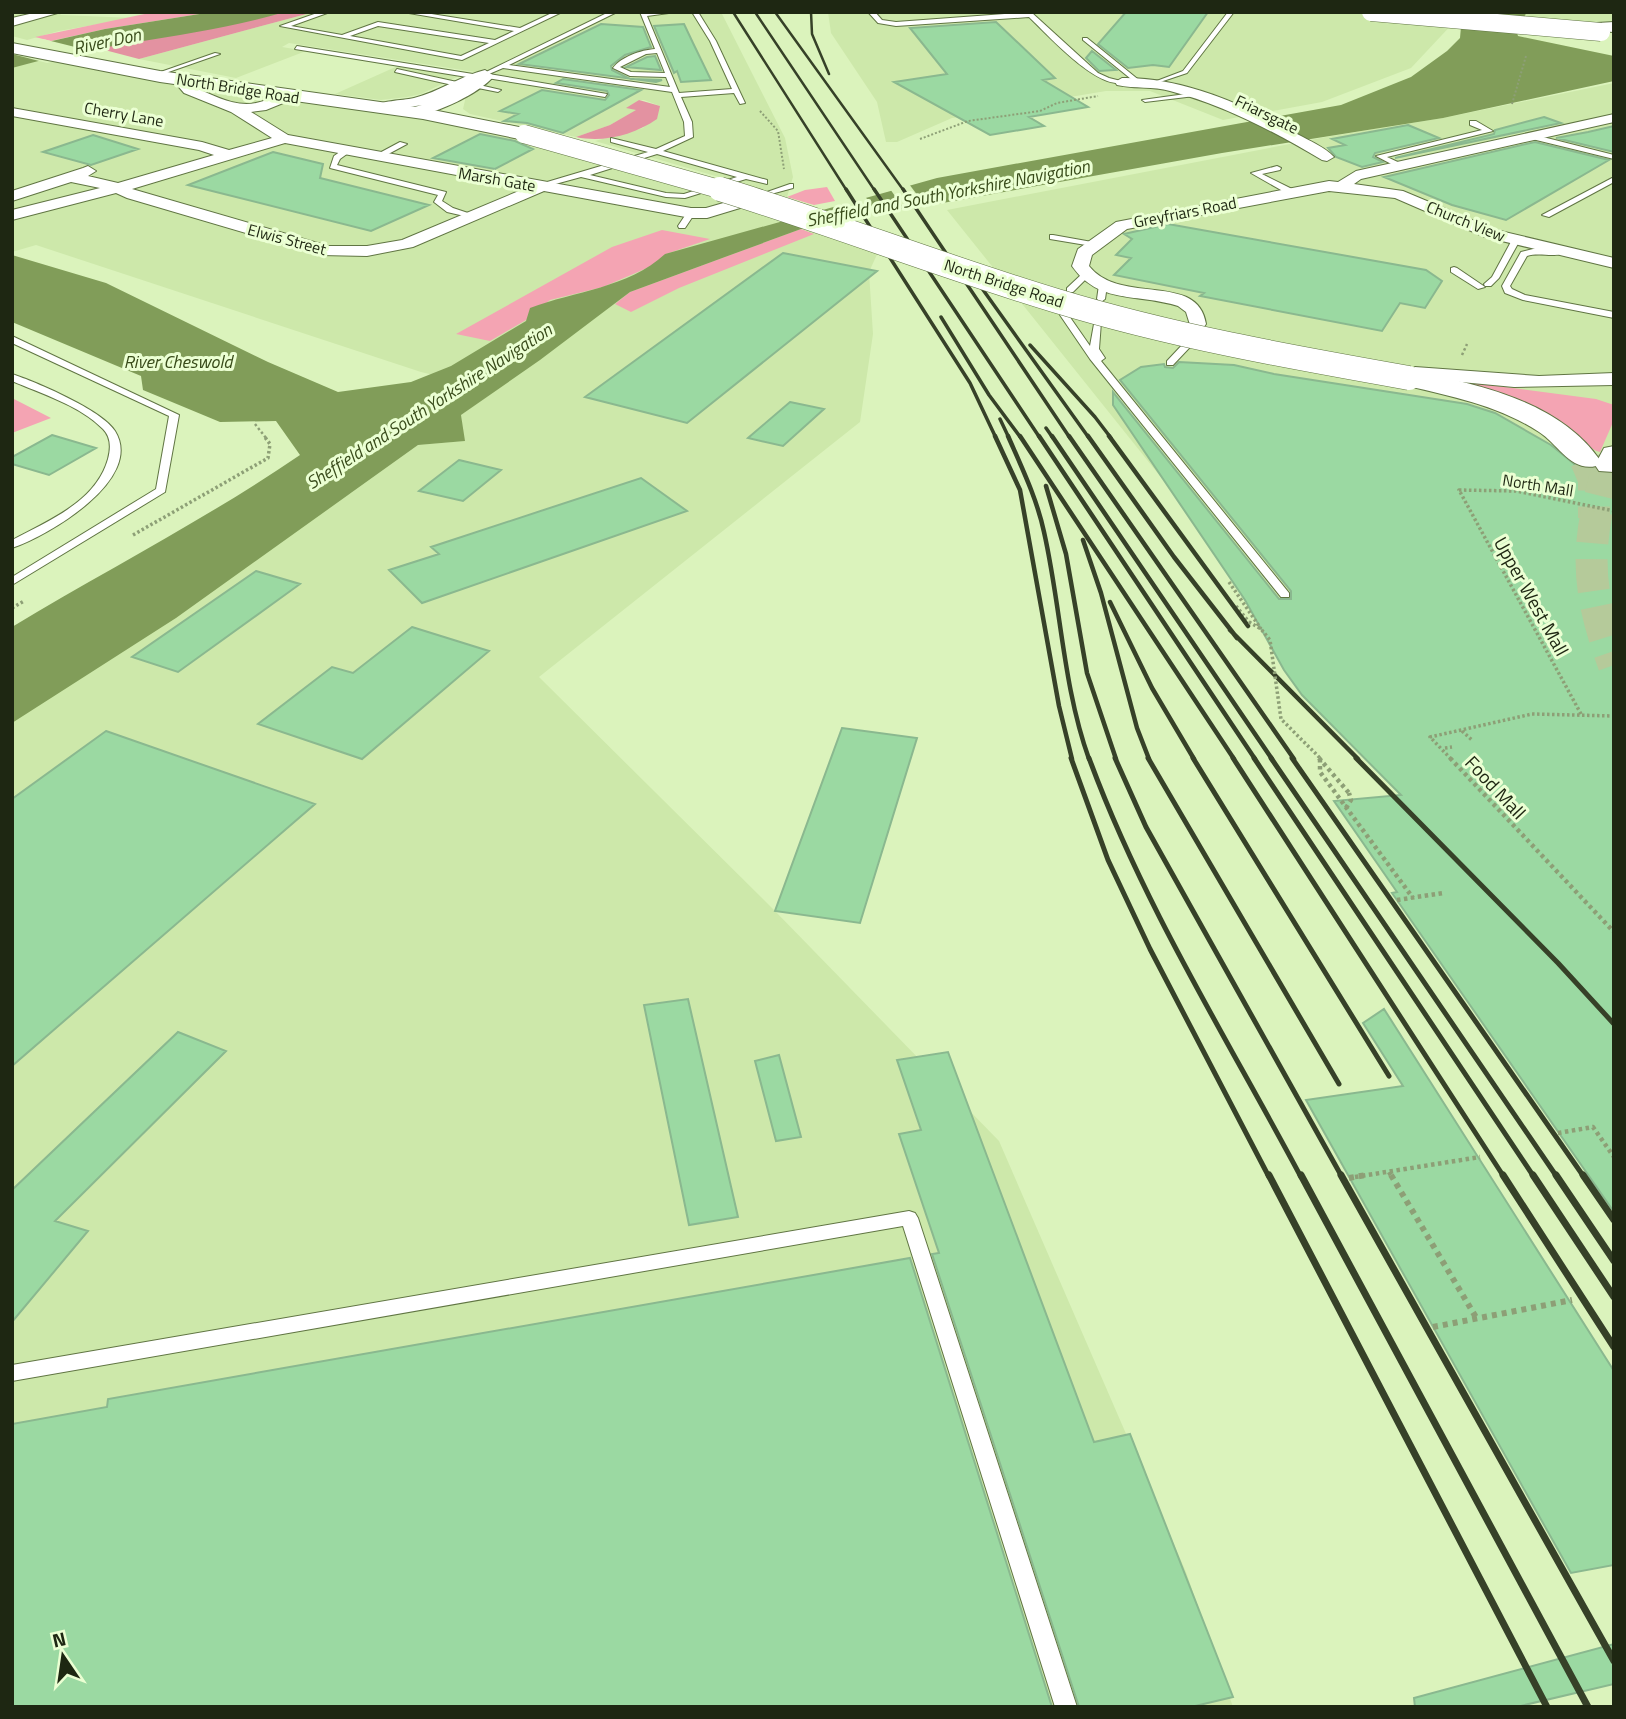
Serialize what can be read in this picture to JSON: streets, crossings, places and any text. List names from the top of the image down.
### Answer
{
  "streets": {
    "main road": ["North Bridge Road"],
    "street": [
      "Cherry Lane",
      "Friarsgate",
      "Marsh Gate",
      "Greyfriars Road",
      "Church View",
      "Elwis Street"
    ],
    "path": ["North Mall", "Upper West Mall", "Food Mall"]
  },
  "crossings": [
    ["North Bridge Road", "Marsh Gate"],
    ["Friarsgate", "Greyfriars Road"],
    ["Friarsgate", "Church View"],
    ["Marsh Gate", "Elwis Street"],
    ["Greyfriars Road", "Church View"],
    ["North Mall", "Upper West Mall"],
    ["Upper West Mall", "Food Mall"]
  ],
  "water": ["River Don", "Sheffield and South Yorkshire Navigation", "River Cheswold"],
  "north": "top"
}
